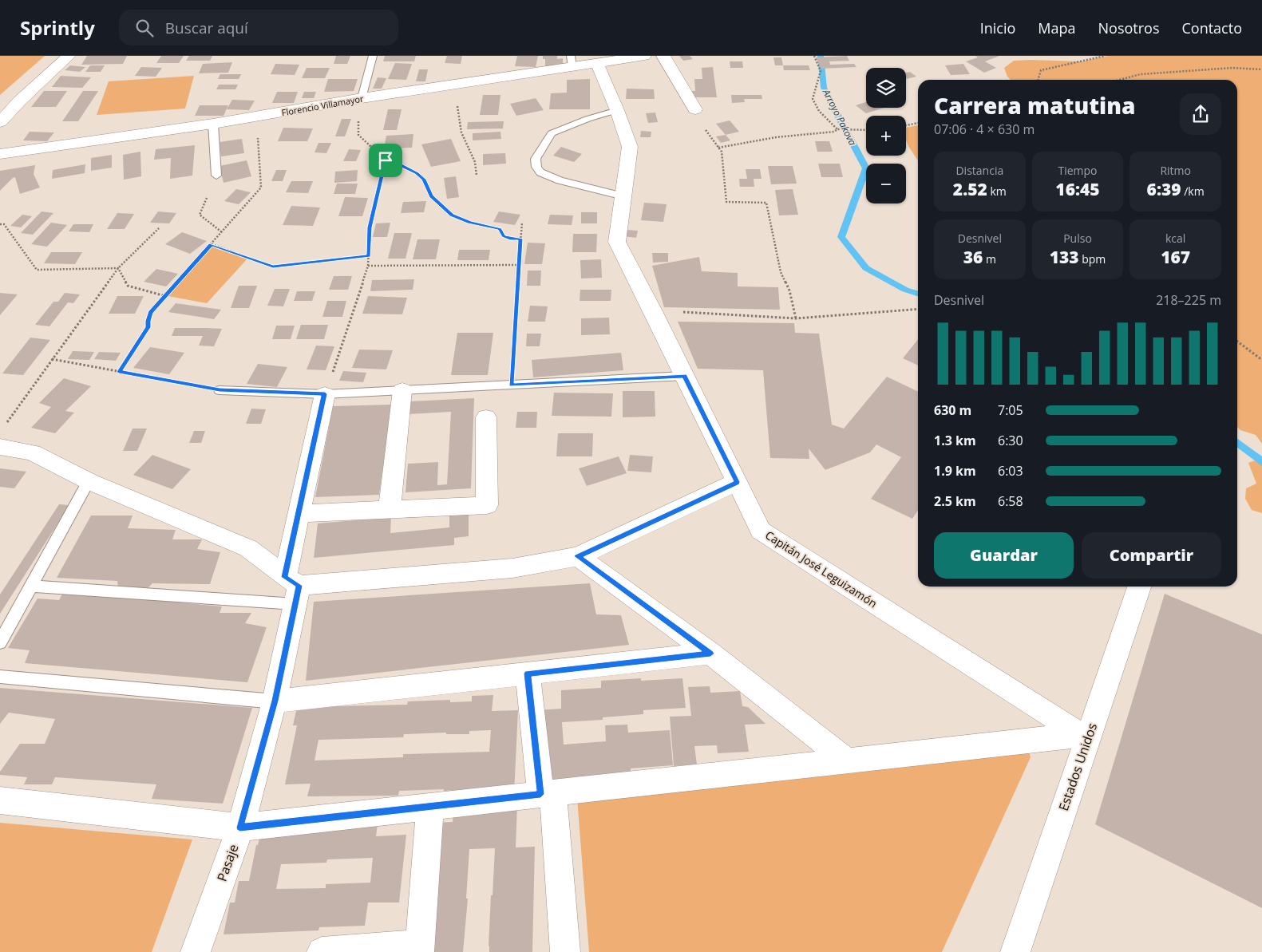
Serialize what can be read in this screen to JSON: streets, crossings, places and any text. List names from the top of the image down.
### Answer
{
  "streets": {
    "street": [
      "Florencio Villamayor",
      "Capitán José Leguizamón",
      "Estados Unidos",
      "Pasaje"
    ]
  },
  "crossings": [
    ["Florencio Villamayor", "Capitán José Leguizamón"],
    ["Capitán José Leguizamón", "Estados Unidos"]
  ],
  "water": ["Arroyo Pakova"],
  "page": {
    "header": "Sprintly",
    "search": "Buscar aquí",
    "nav": [
      "Inicio",
      "Mapa",
      "Nosotros",
      "Contacto"
    ],
    "map_buttons": ["+", "−"],
    "heading": ["Carrera matutina", "07:06 · 4 × 630 m"],
    "stats": [
      ["Distancia", "2.52 km"],
      ["Tiempo", "16:45"],
      ["Ritmo", "6:39 /km"],
      ["Desnivel", "36 m"],
      ["Pulso", "133 bpm"],
      ["kcal", "167"]
    ],
    "chart": ["Desnivel", "218–225 m"],
    "list": [
      {
        "name": "630 m",
        "note": "7:05"
      },
      {
        "name": "1.3 km",
        "note": "6:30"
      },
      {
        "name": "1.9 km",
        "note": "6:03"
      },
      {
        "name": "2.5 km",
        "note": "6:58"
      }
    ],
    "buttons": ["Guardar", "Compartir"]
  }
}
